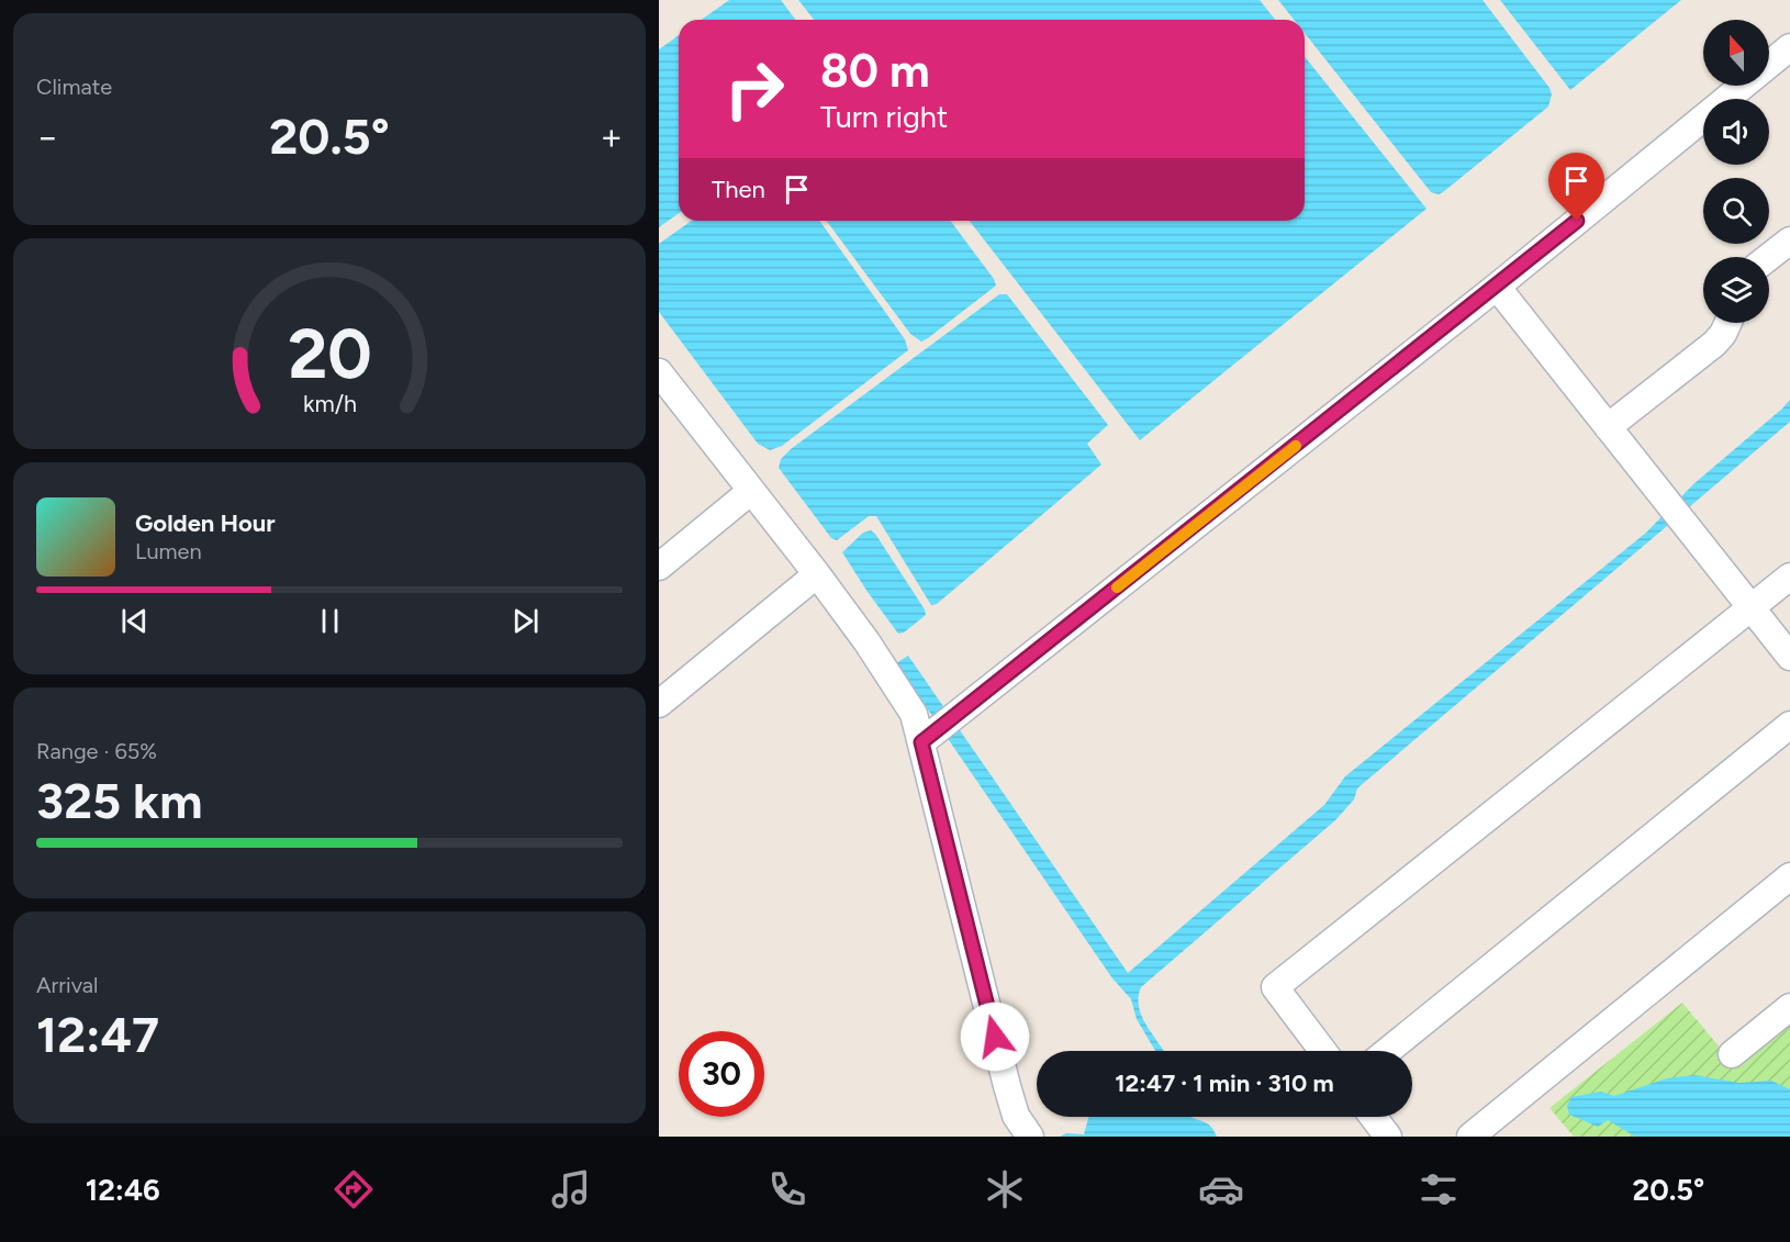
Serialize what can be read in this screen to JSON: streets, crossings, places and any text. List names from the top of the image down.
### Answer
{
  "north": "top",
  "page": {
    "tile": [
      "Climate",
      ["Range · 65%", "325 km"],
      ["Arrival", "12:47"]
    ],
    "turn": ["80 m", "Turn right"],
    "heat": ["−", "20.5°", "+"],
    "then": "Then",
    "song": ["Golden Hour", "Lumen"],
    "limit": "30",
    "trip": "12:47 · 1 min · 310 m",
    "tabs": ["12:46", "20.5°"],
    "gauge": ["20", "km/h"]
  }
}
